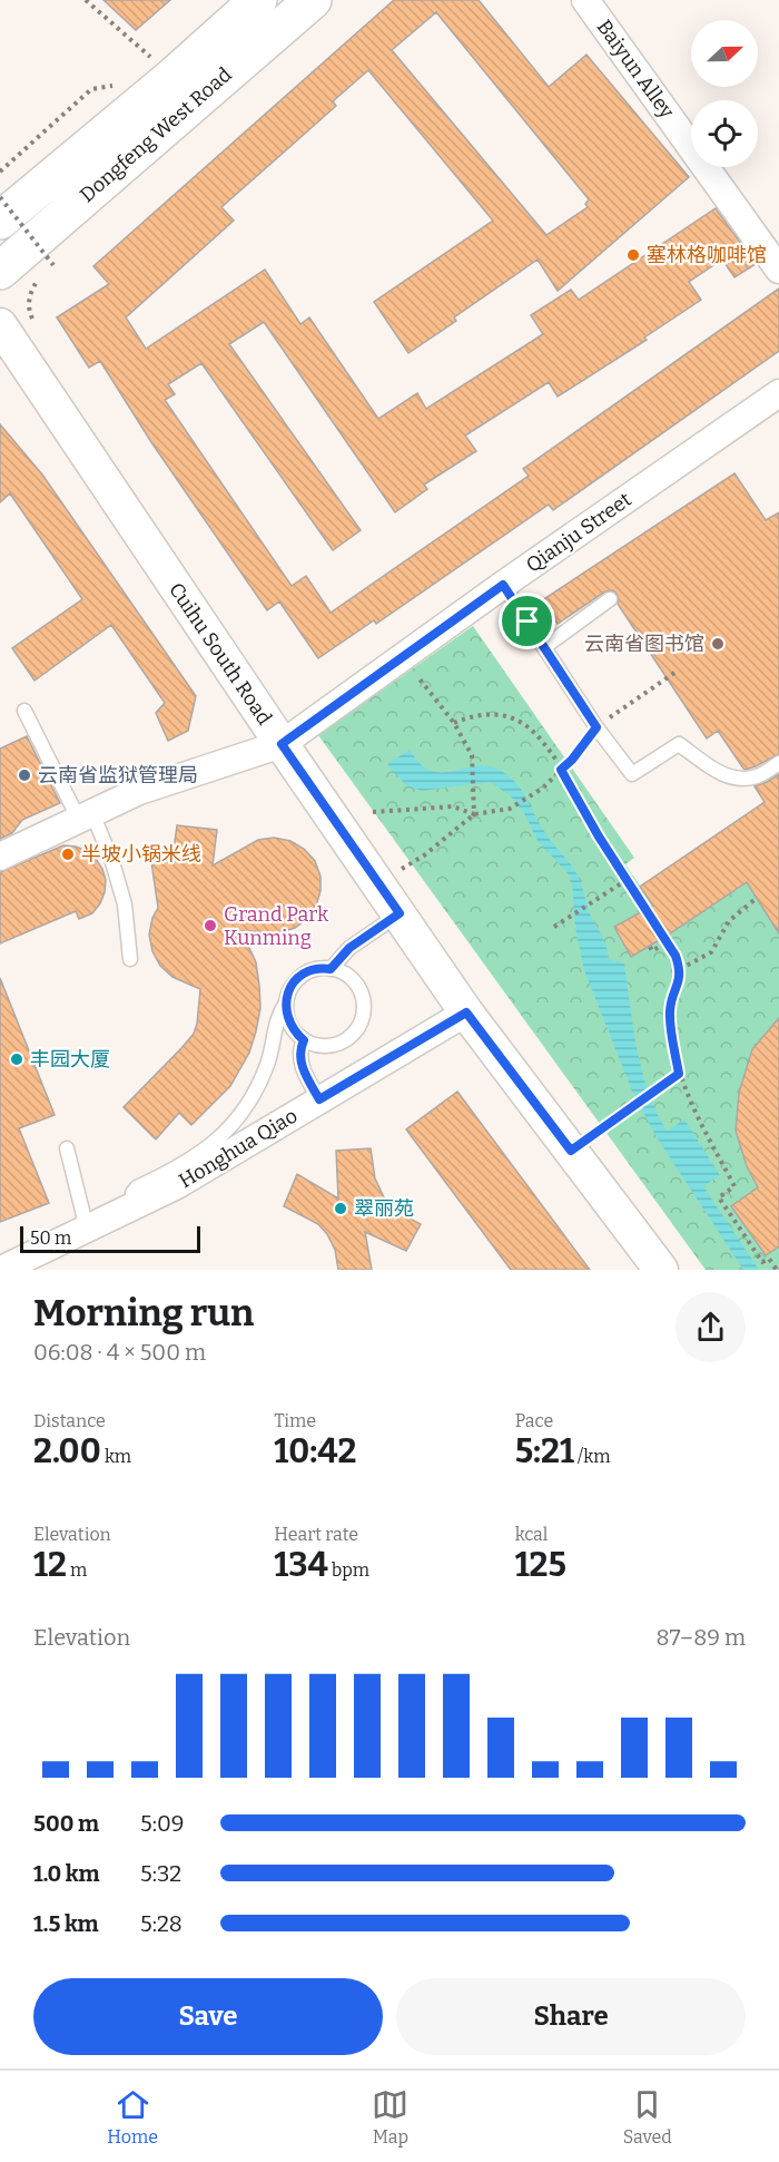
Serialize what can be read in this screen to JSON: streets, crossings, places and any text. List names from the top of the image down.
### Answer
{
  "streets": {
    "main road": ["Dongfeng West Road"],
    "street": [
      "Baiyun Alley",
      "Qianju Street",
      "Cuihu South Road",
      "Honghua Qiao"
    ]
  },
  "crossings": [
    ["Qianju Street", "Cuihu South Road"],
    ["Cuihu South Road", "Honghua Qiao"]
  ],
  "places": [
    "塞林格咖啡馆",
    "云南省图书馆",
    "云南省监狱管理局",
    "半坡小锅米线",
    "Grand Park Kunming",
    "丰园大厦",
    "翠丽苑"
  ],
  "scale_bar": "50 m",
  "north": "right",
  "page": {
    "scale": "50 m",
    "heading": ["Morning run", "06:08 · 4 × 500 m"],
    "stats": [
      ["Distance", "2.00 km"],
      ["Time", "10:42"],
      ["Pace", "5:21 /km"],
      ["Elevation", "12 m"],
      ["Heart rate", "134 bpm"],
      ["kcal", "125"]
    ],
    "chart": ["Elevation", "87–89 m"],
    "list": [
      {
        "name": "500 m",
        "note": "5:09"
      },
      {
        "name": "1.0 km",
        "note": "5:32"
      },
      {
        "name": "1.5 km",
        "note": "5:28"
      }
    ],
    "buttons": ["Save", "Share"],
    "tabs": ["Home", "Map", "Saved"]
  }
}
